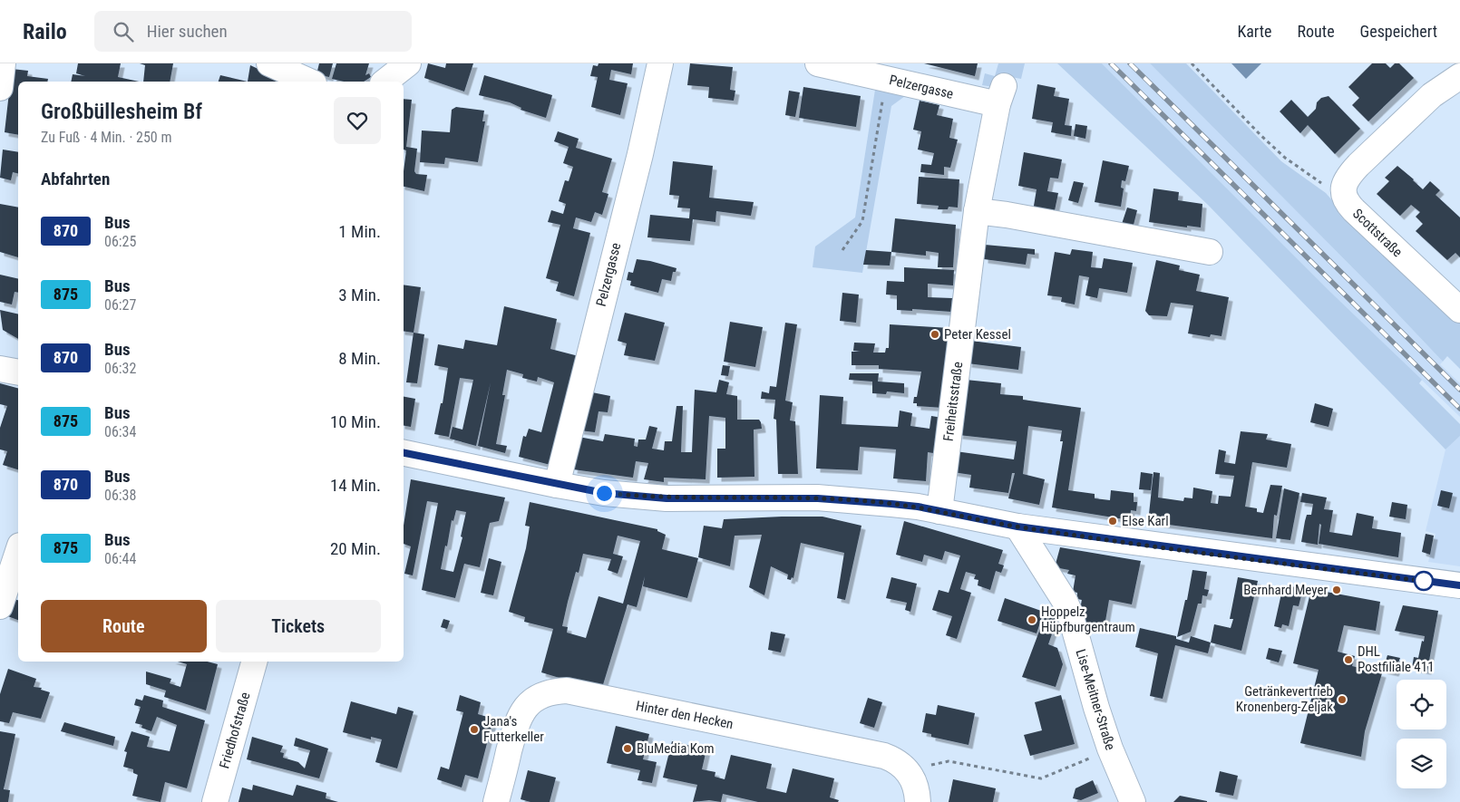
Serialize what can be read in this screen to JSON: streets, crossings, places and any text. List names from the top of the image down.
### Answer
{
  "streets": {
    "street": [
      "Pelzergasse",
      "Scottstraße",
      "Freiheitsstraße",
      "Lise-Meitner-Straße",
      "Hinter den Hecken",
      "Friedhofstraße"
    ]
  },
  "crossings": [
    ["Pelzergasse", "Freiheitsstraße"]
  ],
  "places": [
    "Peter Kessel",
    "Else Karl",
    "Bernhard Meyer",
    "Hoppelz Hüpfburgentraum",
    "DHL Postfiliale 411",
    "Getränkevertrieb Kronenberg-Zeljak",
    "Jana's Futterkeller",
    "BluMedia Kom"
  ],
  "lines": ["bus line 870"],
  "page": {
    "header": "Railo",
    "search": "Hier suchen",
    "nav": ["Karte", "Route", "Gespeichert"],
    "heading": [
      ["Großbüllesheim Bf", "Zu Fuß · 4 Min. · 250 m"],
      "Abfahrten"
    ],
    "list": [
      {
        "mark": "870",
        "name": "Bus",
        "note": "06:25",
        "value": "1 Min."
      },
      {
        "mark": "875",
        "name": "Bus",
        "note": "06:27",
        "value": "3 Min."
      },
      {
        "mark": "870",
        "name": "Bus",
        "note": "06:32",
        "value": "8 Min."
      },
      {
        "mark": "875",
        "name": "Bus",
        "note": "06:34",
        "value": "10 Min."
      },
      {
        "mark": "870",
        "name": "Bus",
        "note": "06:38",
        "value": "14 Min."
      },
      {
        "mark": "875",
        "name": "Bus",
        "note": "06:44",
        "value": "20 Min."
      }
    ],
    "buttons": ["Route", "Tickets"]
  }
}
